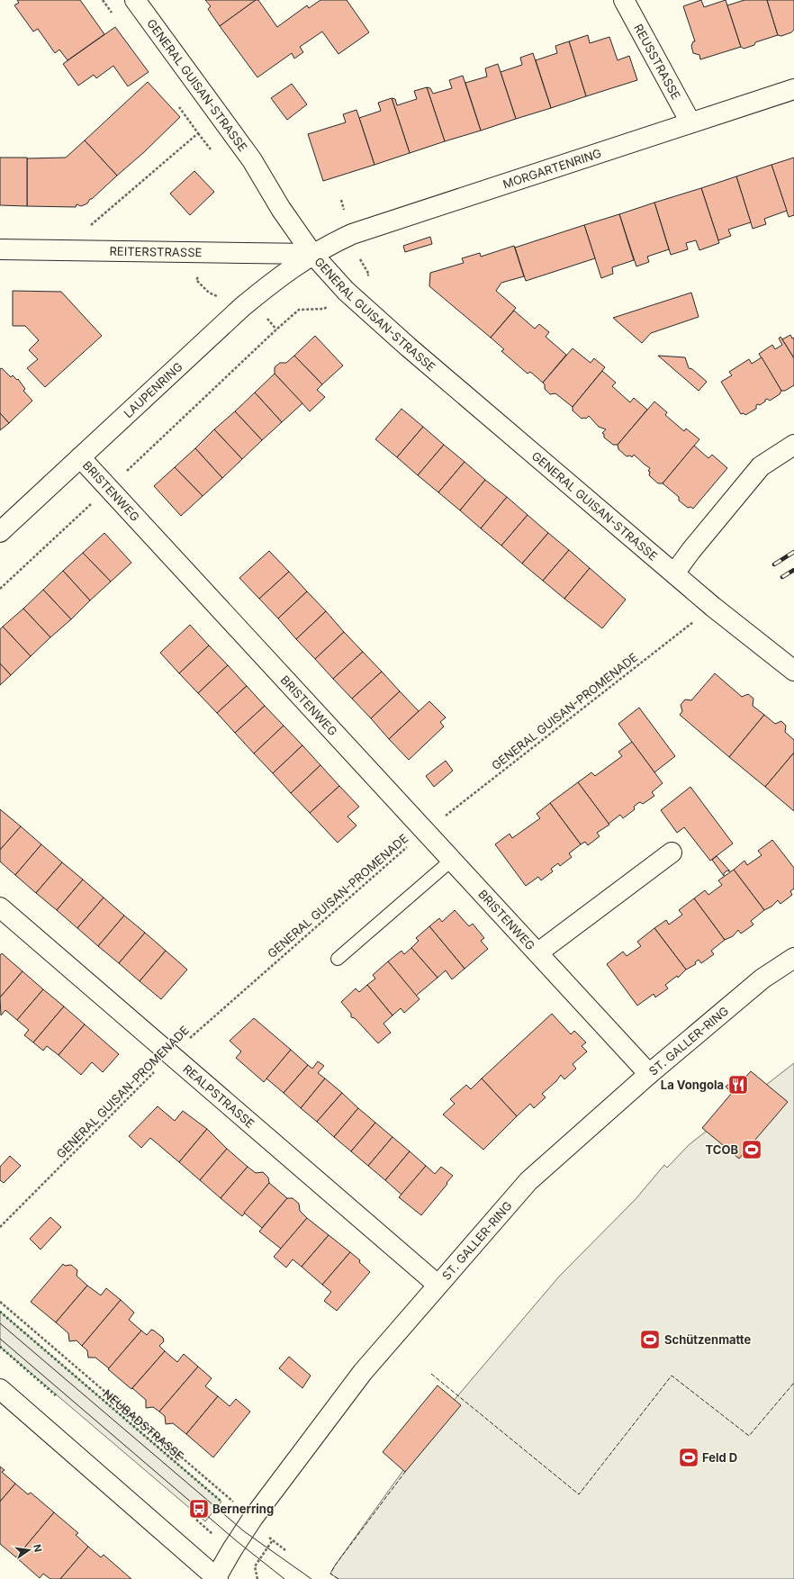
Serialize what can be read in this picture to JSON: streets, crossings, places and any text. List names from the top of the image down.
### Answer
{
  "streets": {
    "street": [
      "REUSSTRASSE",
      "GENERAL GUISAN-STRASSE",
      "MORGARTENRING",
      "REITERSTRASSE",
      "LAUPENRING",
      "BRISTENWEG",
      "ST. GALLER-RING",
      "REALPSTRASSE"
    ],
    "path": ["GENERAL GUISAN-PROMENADE", "NEUBADSTRASSE"]
  },
  "crossings": [
    ["REUSSTRASSE", "MORGARTENRING"],
    ["GENERAL GUISAN-STRASSE", "MORGARTENRING"],
    ["GENERAL GUISAN-STRASSE", "REITERSTRASSE"],
    ["GENERAL GUISAN-STRASSE", "LAUPENRING"],
    ["GENERAL GUISAN-STRASSE", "GENERAL GUISAN-PROMENADE"],
    ["MORGARTENRING", "REITERSTRASSE"],
    ["MORGARTENRING", "LAUPENRING"],
    ["REITERSTRASSE", "LAUPENRING"],
    ["LAUPENRING", "BRISTENWEG"],
    ["BRISTENWEG", "GENERAL GUISAN-PROMENADE"],
    ["BRISTENWEG", "ST. GALLER-RING"],
    ["GENERAL GUISAN-PROMENADE", "REALPSTRASSE"],
    ["ST. GALLER-RING", "REALPSTRASSE"],
    ["ST. GALLER-RING", "NEUBADSTRASSE"]
  ],
  "places": {
    "restaurant": ["La Vongola"],
    "sports": ["TCOB", "Schützenmatte", "Feld D"],
    "bus stop": ["Bernerring"]
  },
  "north": "right"
}
